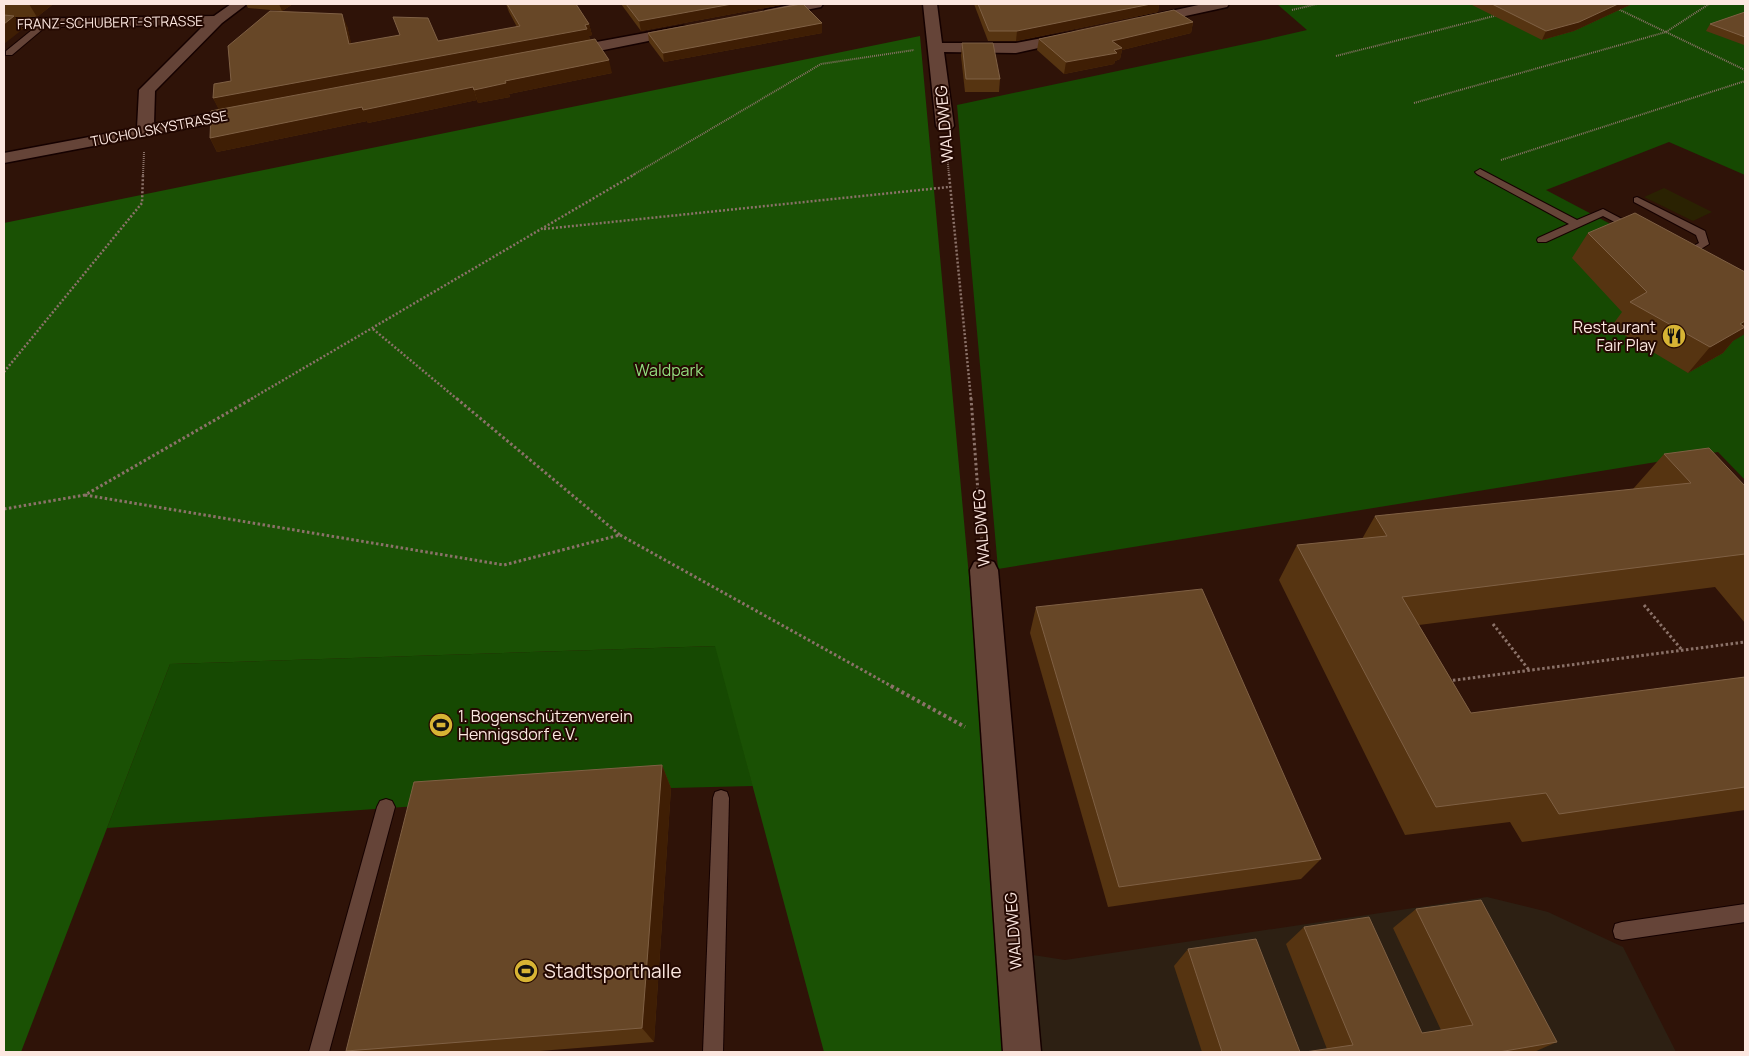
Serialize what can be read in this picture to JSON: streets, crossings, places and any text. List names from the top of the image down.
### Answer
{
  "streets": {
    "street": ["FRANZ-SCHUBERT-STRASSE", "WALDWEG", "TUCHOLSKYSTRASSE"]
  },
  "parks": ["Waldpark"],
  "places": {
    "restaurant": ["Restaurant Fair Play"],
    "sports": ["1. Bogenschützenverein Hennigsdorf e.V.", "Stadtsporthalle"]
  }
}
